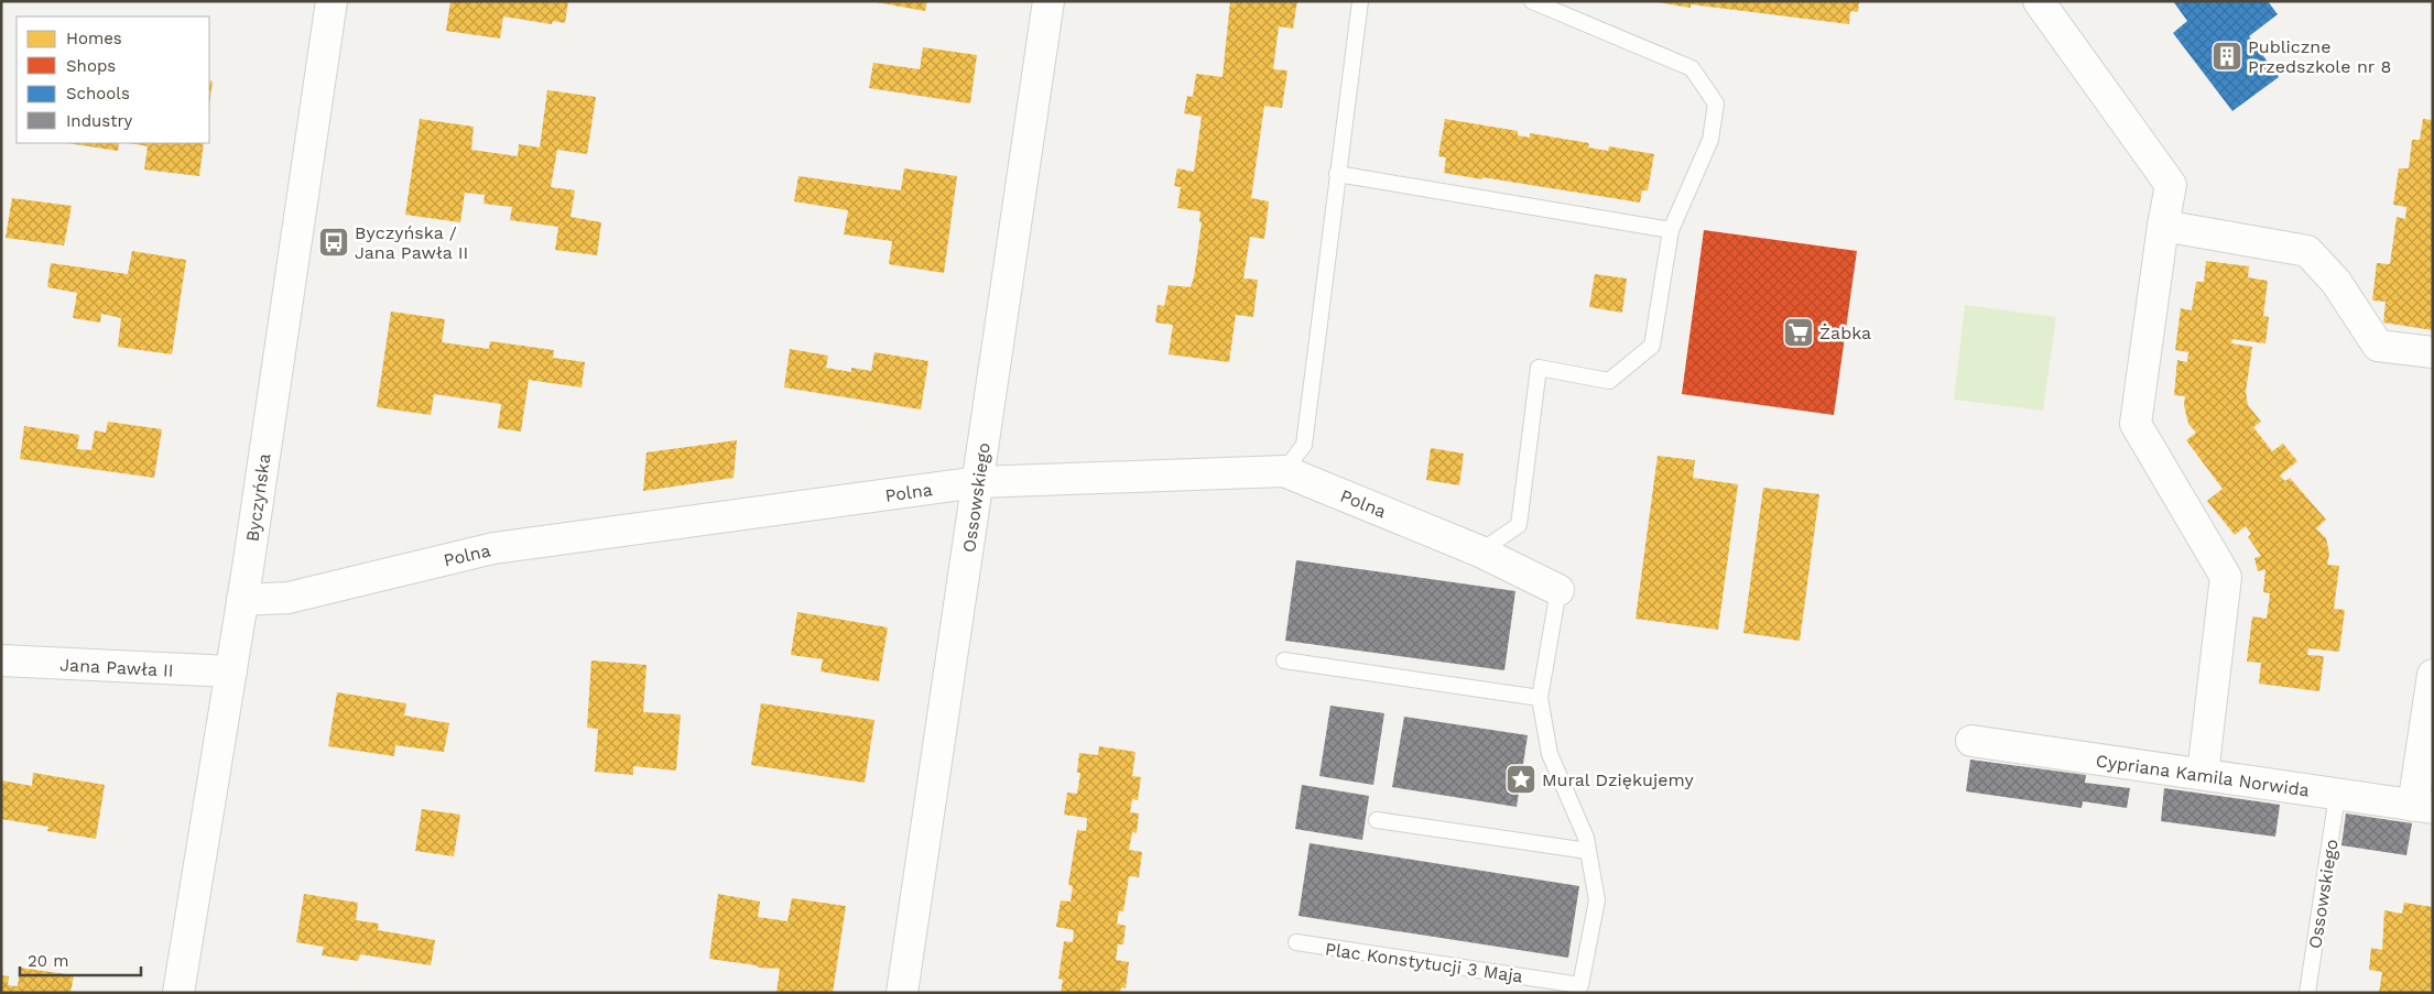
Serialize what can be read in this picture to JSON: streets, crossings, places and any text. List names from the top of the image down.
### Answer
{
  "streets": {
    "street": [
      "Polna",
      "Byczyńska",
      "Ossowskiego",
      "Jana Pawła II",
      "Cypriana Kamila Norwida"
    ],
    "lane": ["Plac Konstytucji 3 Maja"]
  },
  "crossings": [
    ["Polna", "Byczyńska"],
    ["Polna", "Ossowskiego"],
    ["Polna", "Plac Konstytucji 3 Maja"],
    ["Byczyńska", "Jana Pawła II"],
    ["Ossowskiego", "Cypriana Kamila Norwida"]
  ],
  "places": {
    "building": ["Publiczne Przedszkole nr 8"],
    "bus stop": ["Byczyńska / Jana Pawła II"],
    "supermarket": ["Żabka"],
    "place": ["Mural Dziękujemy"]
  },
  "legend": [
    "Homes",
    "Shops",
    "Schools",
    "Industry"
  ],
  "scale_bar": "20 m"
}
